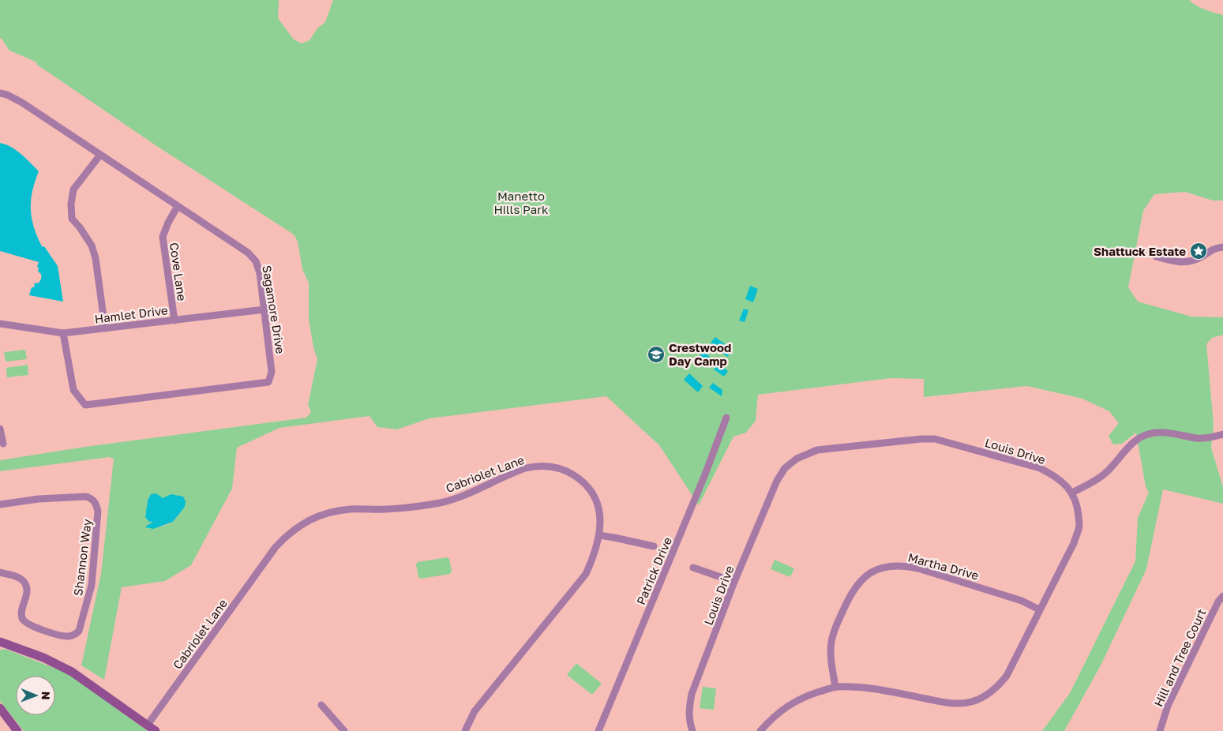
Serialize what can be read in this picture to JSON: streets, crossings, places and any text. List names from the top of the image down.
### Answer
{
  "streets": {
    "street": [
      "Cove Lane",
      "Sagamore Drive",
      "Hamlet Drive",
      "Louis Drive",
      "Cabriolet Lane",
      "Shannon Way",
      "Martha Drive",
      "Patrick Drive",
      "Hill and Tree Court"
    ]
  },
  "crossings": [
    ["Cove Lane", "Sagamore Drive"],
    ["Cove Lane", "Hamlet Drive"],
    ["Sagamore Drive", "Hamlet Drive"],
    ["Louis Drive", "Martha Drive"],
    ["Cabriolet Lane", "Patrick Drive"]
  ],
  "parks": ["Manetto Hills Park"],
  "places": {
    "place": ["Shattuck Estate"],
    "school or university": ["Crestwood Day Camp"]
  },
  "north": "right"
}
